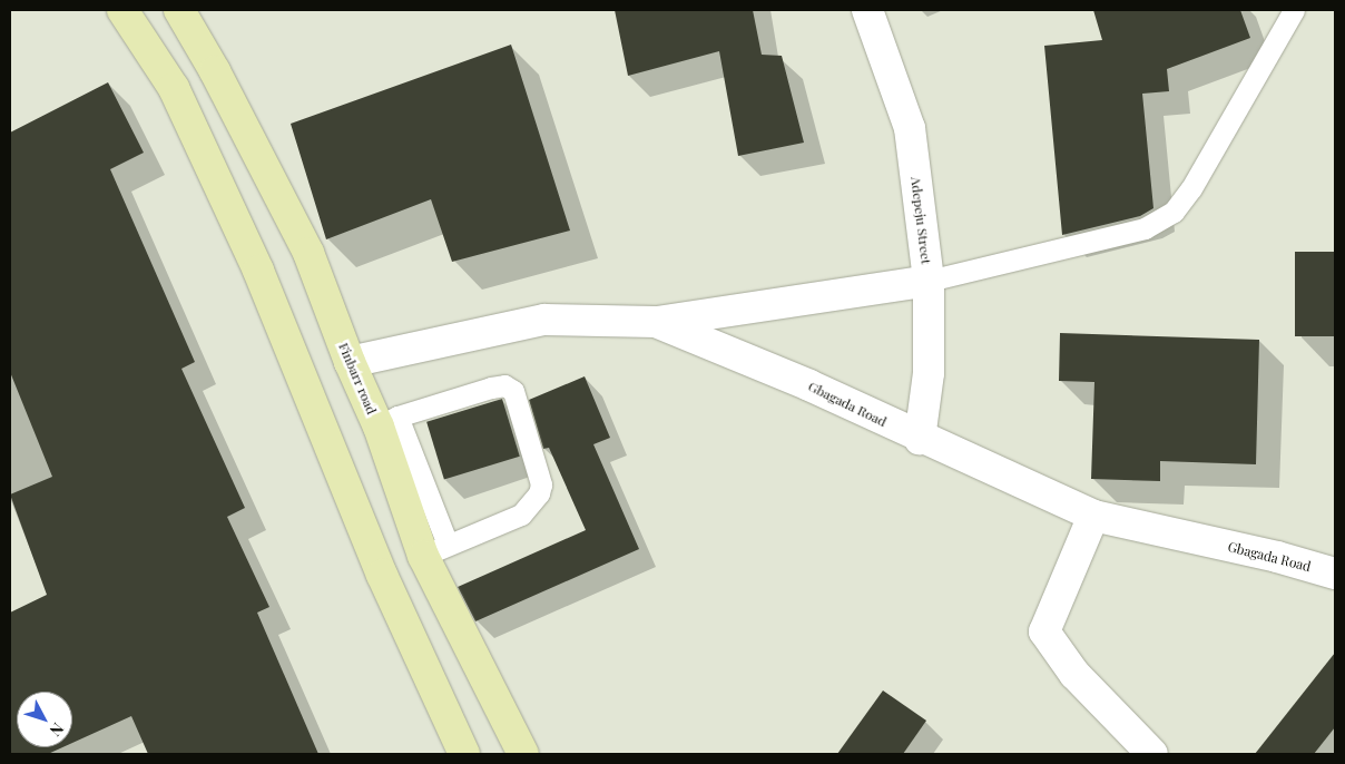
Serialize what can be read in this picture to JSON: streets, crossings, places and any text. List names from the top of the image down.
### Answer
{
  "streets": {
    "main road": ["Finbarr road"],
    "street": ["Adepeju Street", "Gbagada Road"]
  },
  "crossings": [
    ["Adepeju Street", "Gbagada Road"],
    ["Finbarr road", "Gbagada Road"]
  ],
  "north": "bottom right"
}
